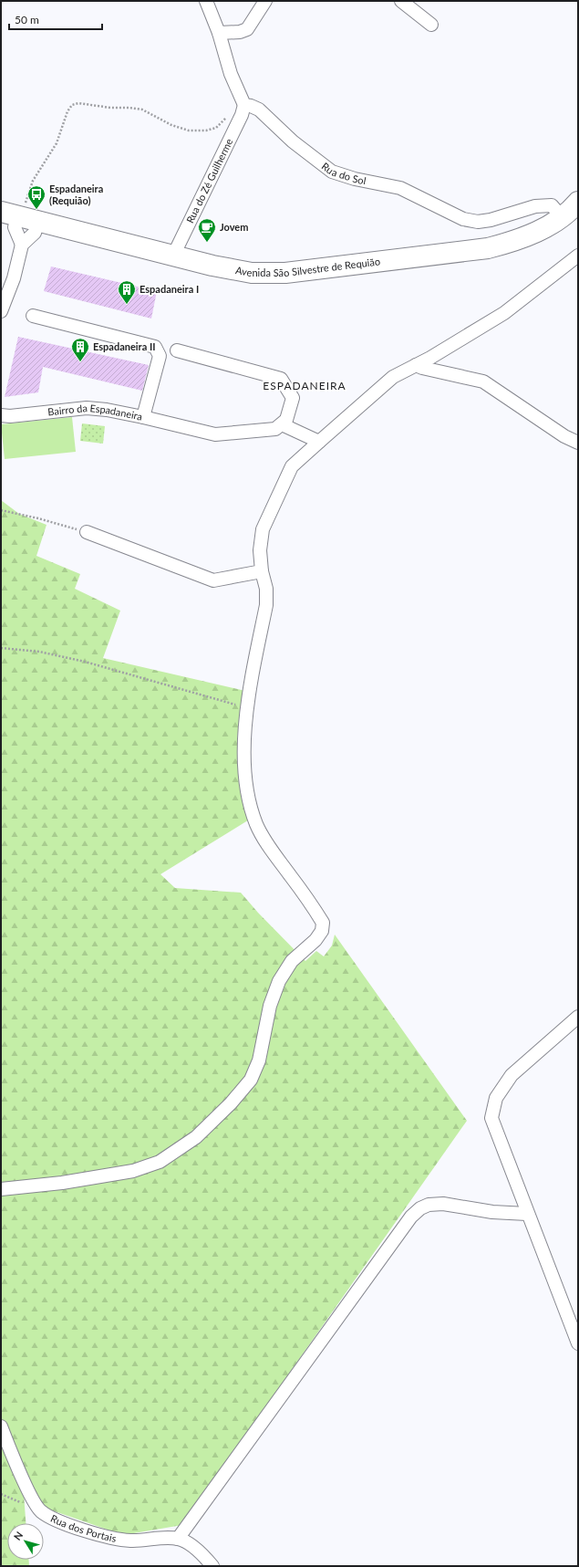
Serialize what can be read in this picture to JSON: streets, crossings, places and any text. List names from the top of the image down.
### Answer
{
  "streets": {
    "main road": ["Avenida São Silvestre de Requião"],
    "street": [
      "Rua do Sol",
      "Rua do Zé Guilherme",
      "Bairro da Espadaneira",
      "Rua dos Portais"
    ]
  },
  "crossings": [
    ["Rua do Sol", "Rua do Zé Guilherme"],
    ["Rua do Sol", "Avenida São Silvestre de Requião"],
    ["Rua do Zé Guilherme", "Avenida São Silvestre de Requião"]
  ],
  "districts": ["ESPADANEIRA"],
  "places": {
    "bus stop": ["Espadaneira (Requião)"],
    "cafe": ["Jovem"],
    "building": ["Espadaneira I", "Espadaneira II"]
  },
  "scale_bar": "50 m",
  "north": "top left"
}
